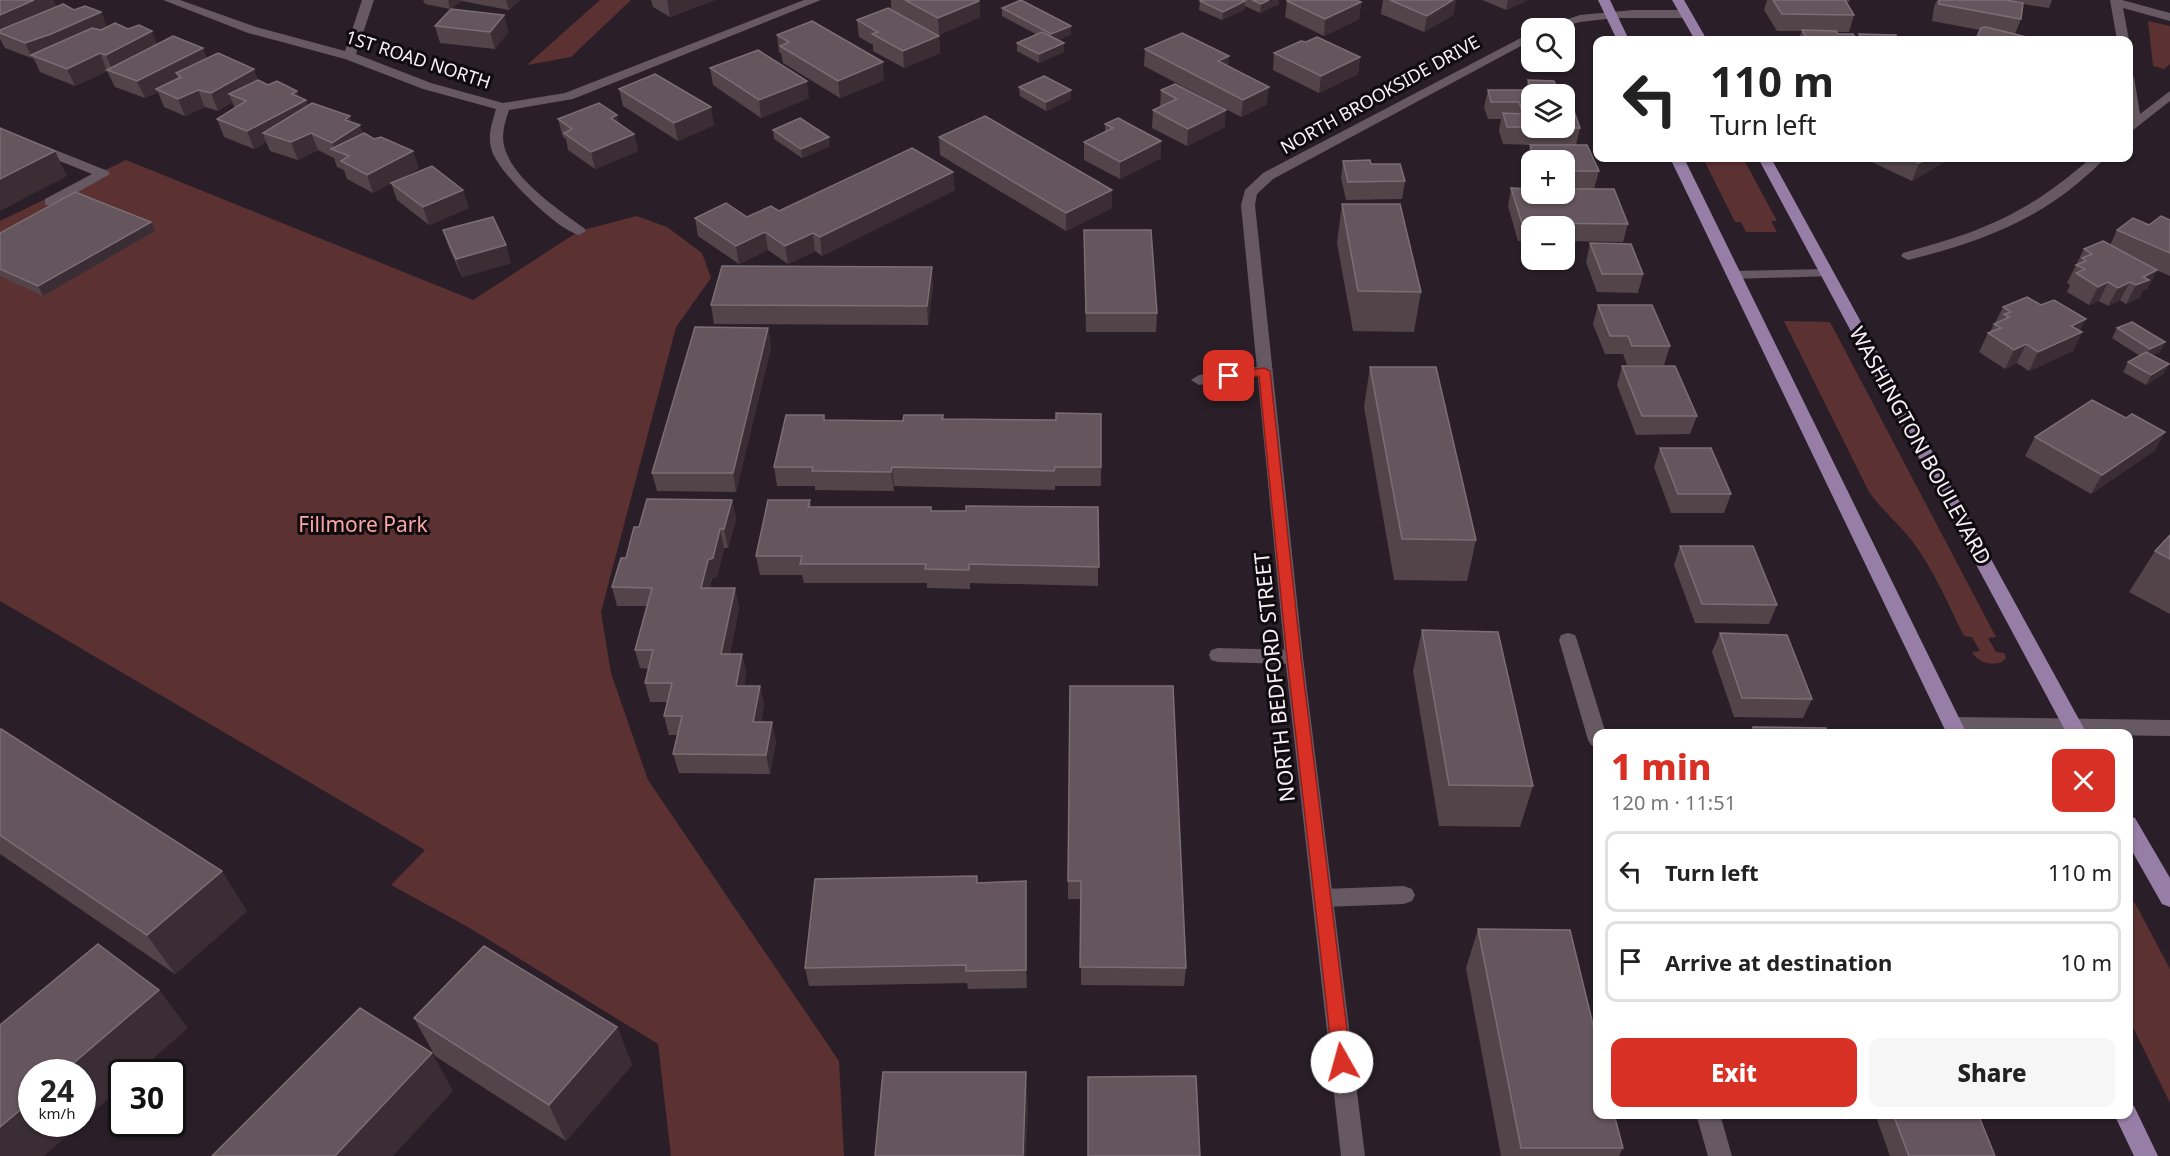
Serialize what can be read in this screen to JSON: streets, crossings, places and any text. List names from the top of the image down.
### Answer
{
  "streets": {
    "main road": ["WASHINGTON BOULEVARD"],
    "street": ["1ST ROAD NORTH", "NORTH BROOKSIDE DRIVE", "NORTH BEDFORD STREET"]
  },
  "crossings": [
    ["NORTH BROOKSIDE DRIVE", "NORTH BEDFORD STREET"]
  ],
  "parks": ["Fillmore Park"],
  "page": {
    "map_buttons": ["+", "−"],
    "turn": ["110 m", "Turn left"],
    "heading": ["1 min", "120 m · 11:51"],
    "list": [
      {
        "name": "Turn left",
        "value": "110 m"
      },
      {
        "name": "Arrive at destination",
        "value": "10 m"
      }
    ],
    "buttons": ["Exit", "Share"],
    "speed": "24 km/h",
    "limit": "30"
  }
}
